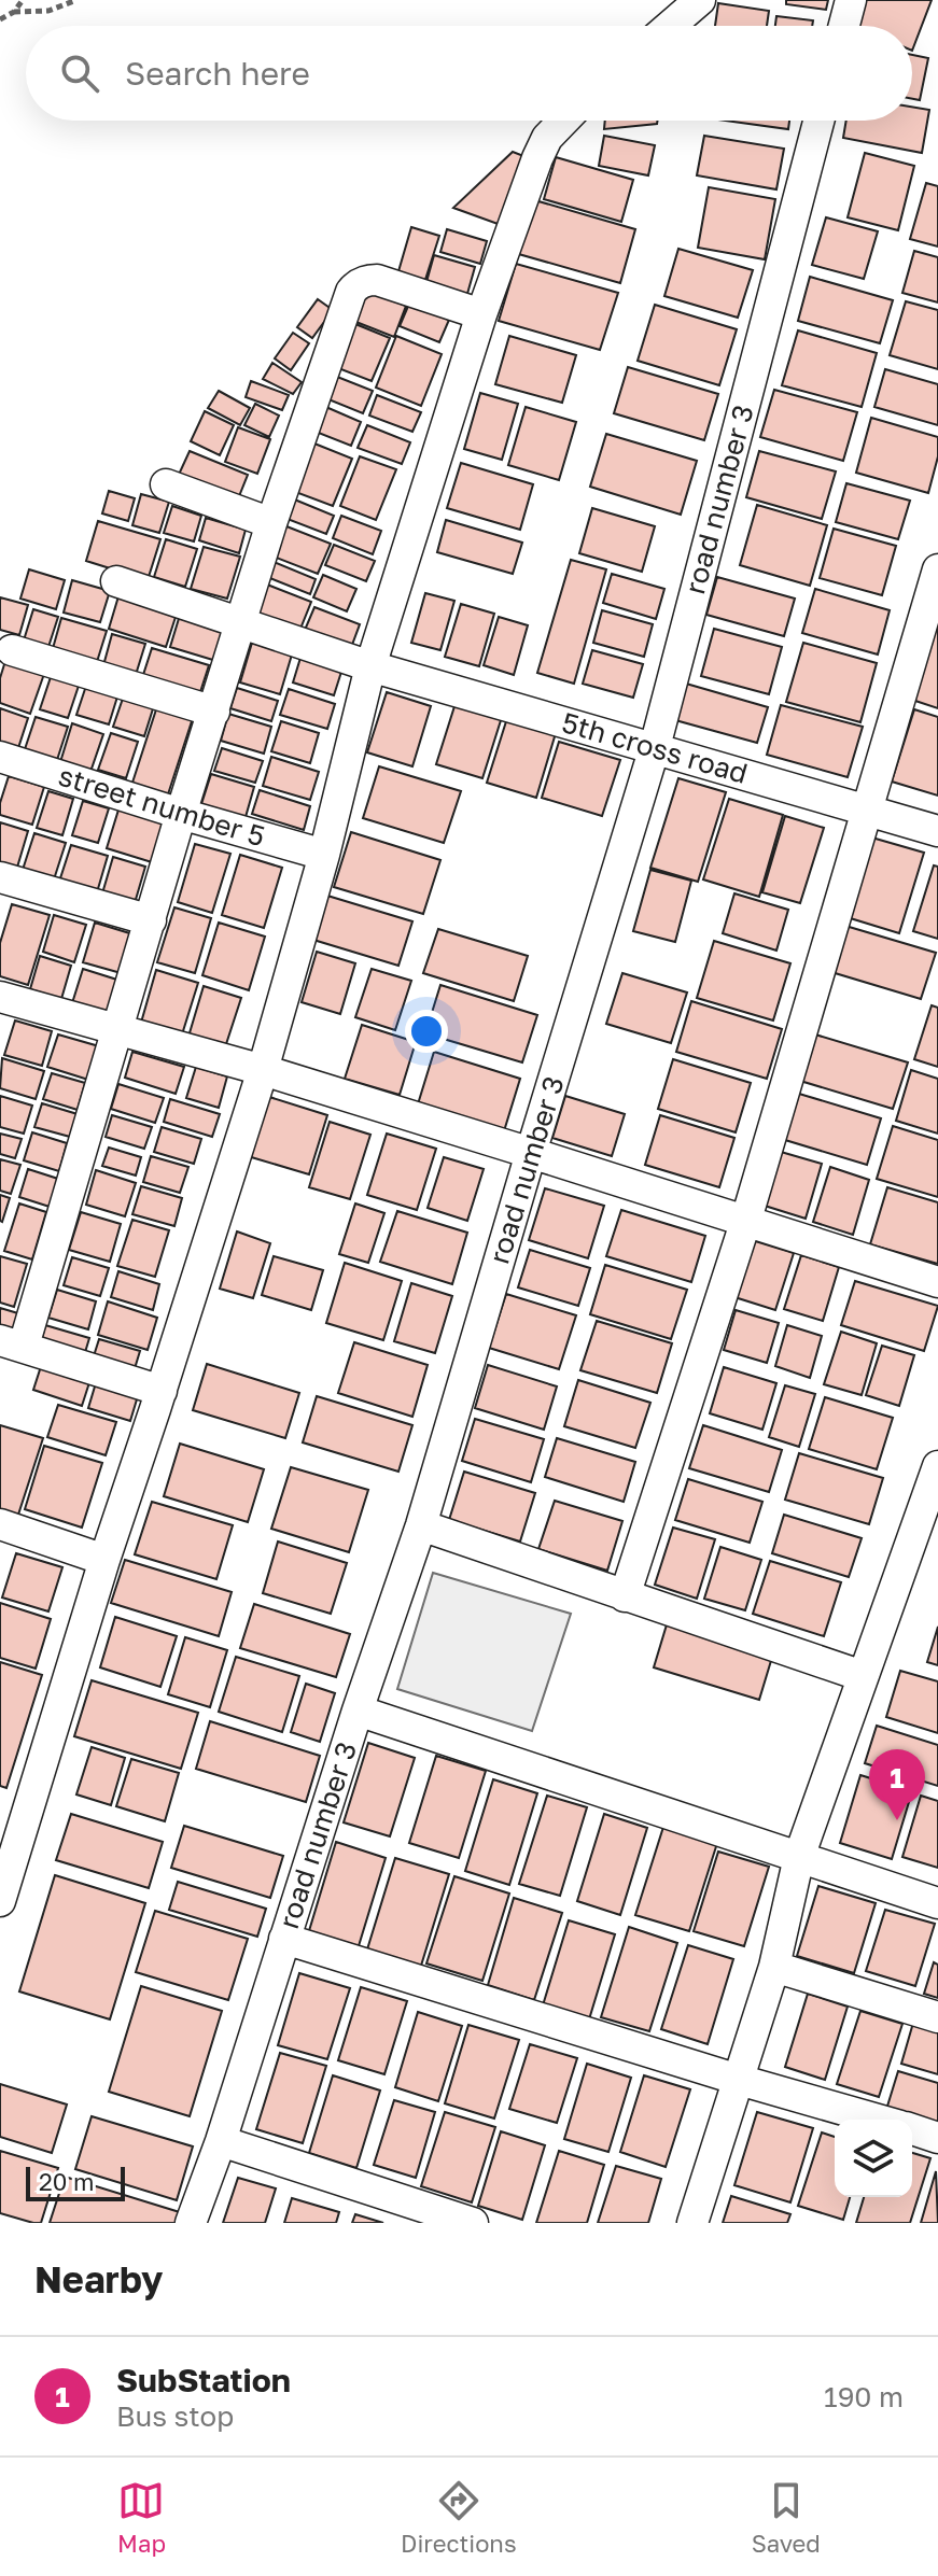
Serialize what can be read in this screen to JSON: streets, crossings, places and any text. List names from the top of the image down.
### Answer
{
  "streets": {
    "street": ["road number 3", "5th cross road", "street number 5"]
  },
  "crossings": [
    ["road number 3", "5th cross road"]
  ],
  "scale_bar": "20 m",
  "page": {
    "search": "Search here",
    "pins": "1",
    "scale": "20 m",
    "heading": "Nearby",
    "list": [
      {
        "mark": "1",
        "name": "SubStation",
        "note": "Bus stop",
        "value": "190 m"
      }
    ],
    "nav": ["Map", "Directions", "Saved"]
  }
}
